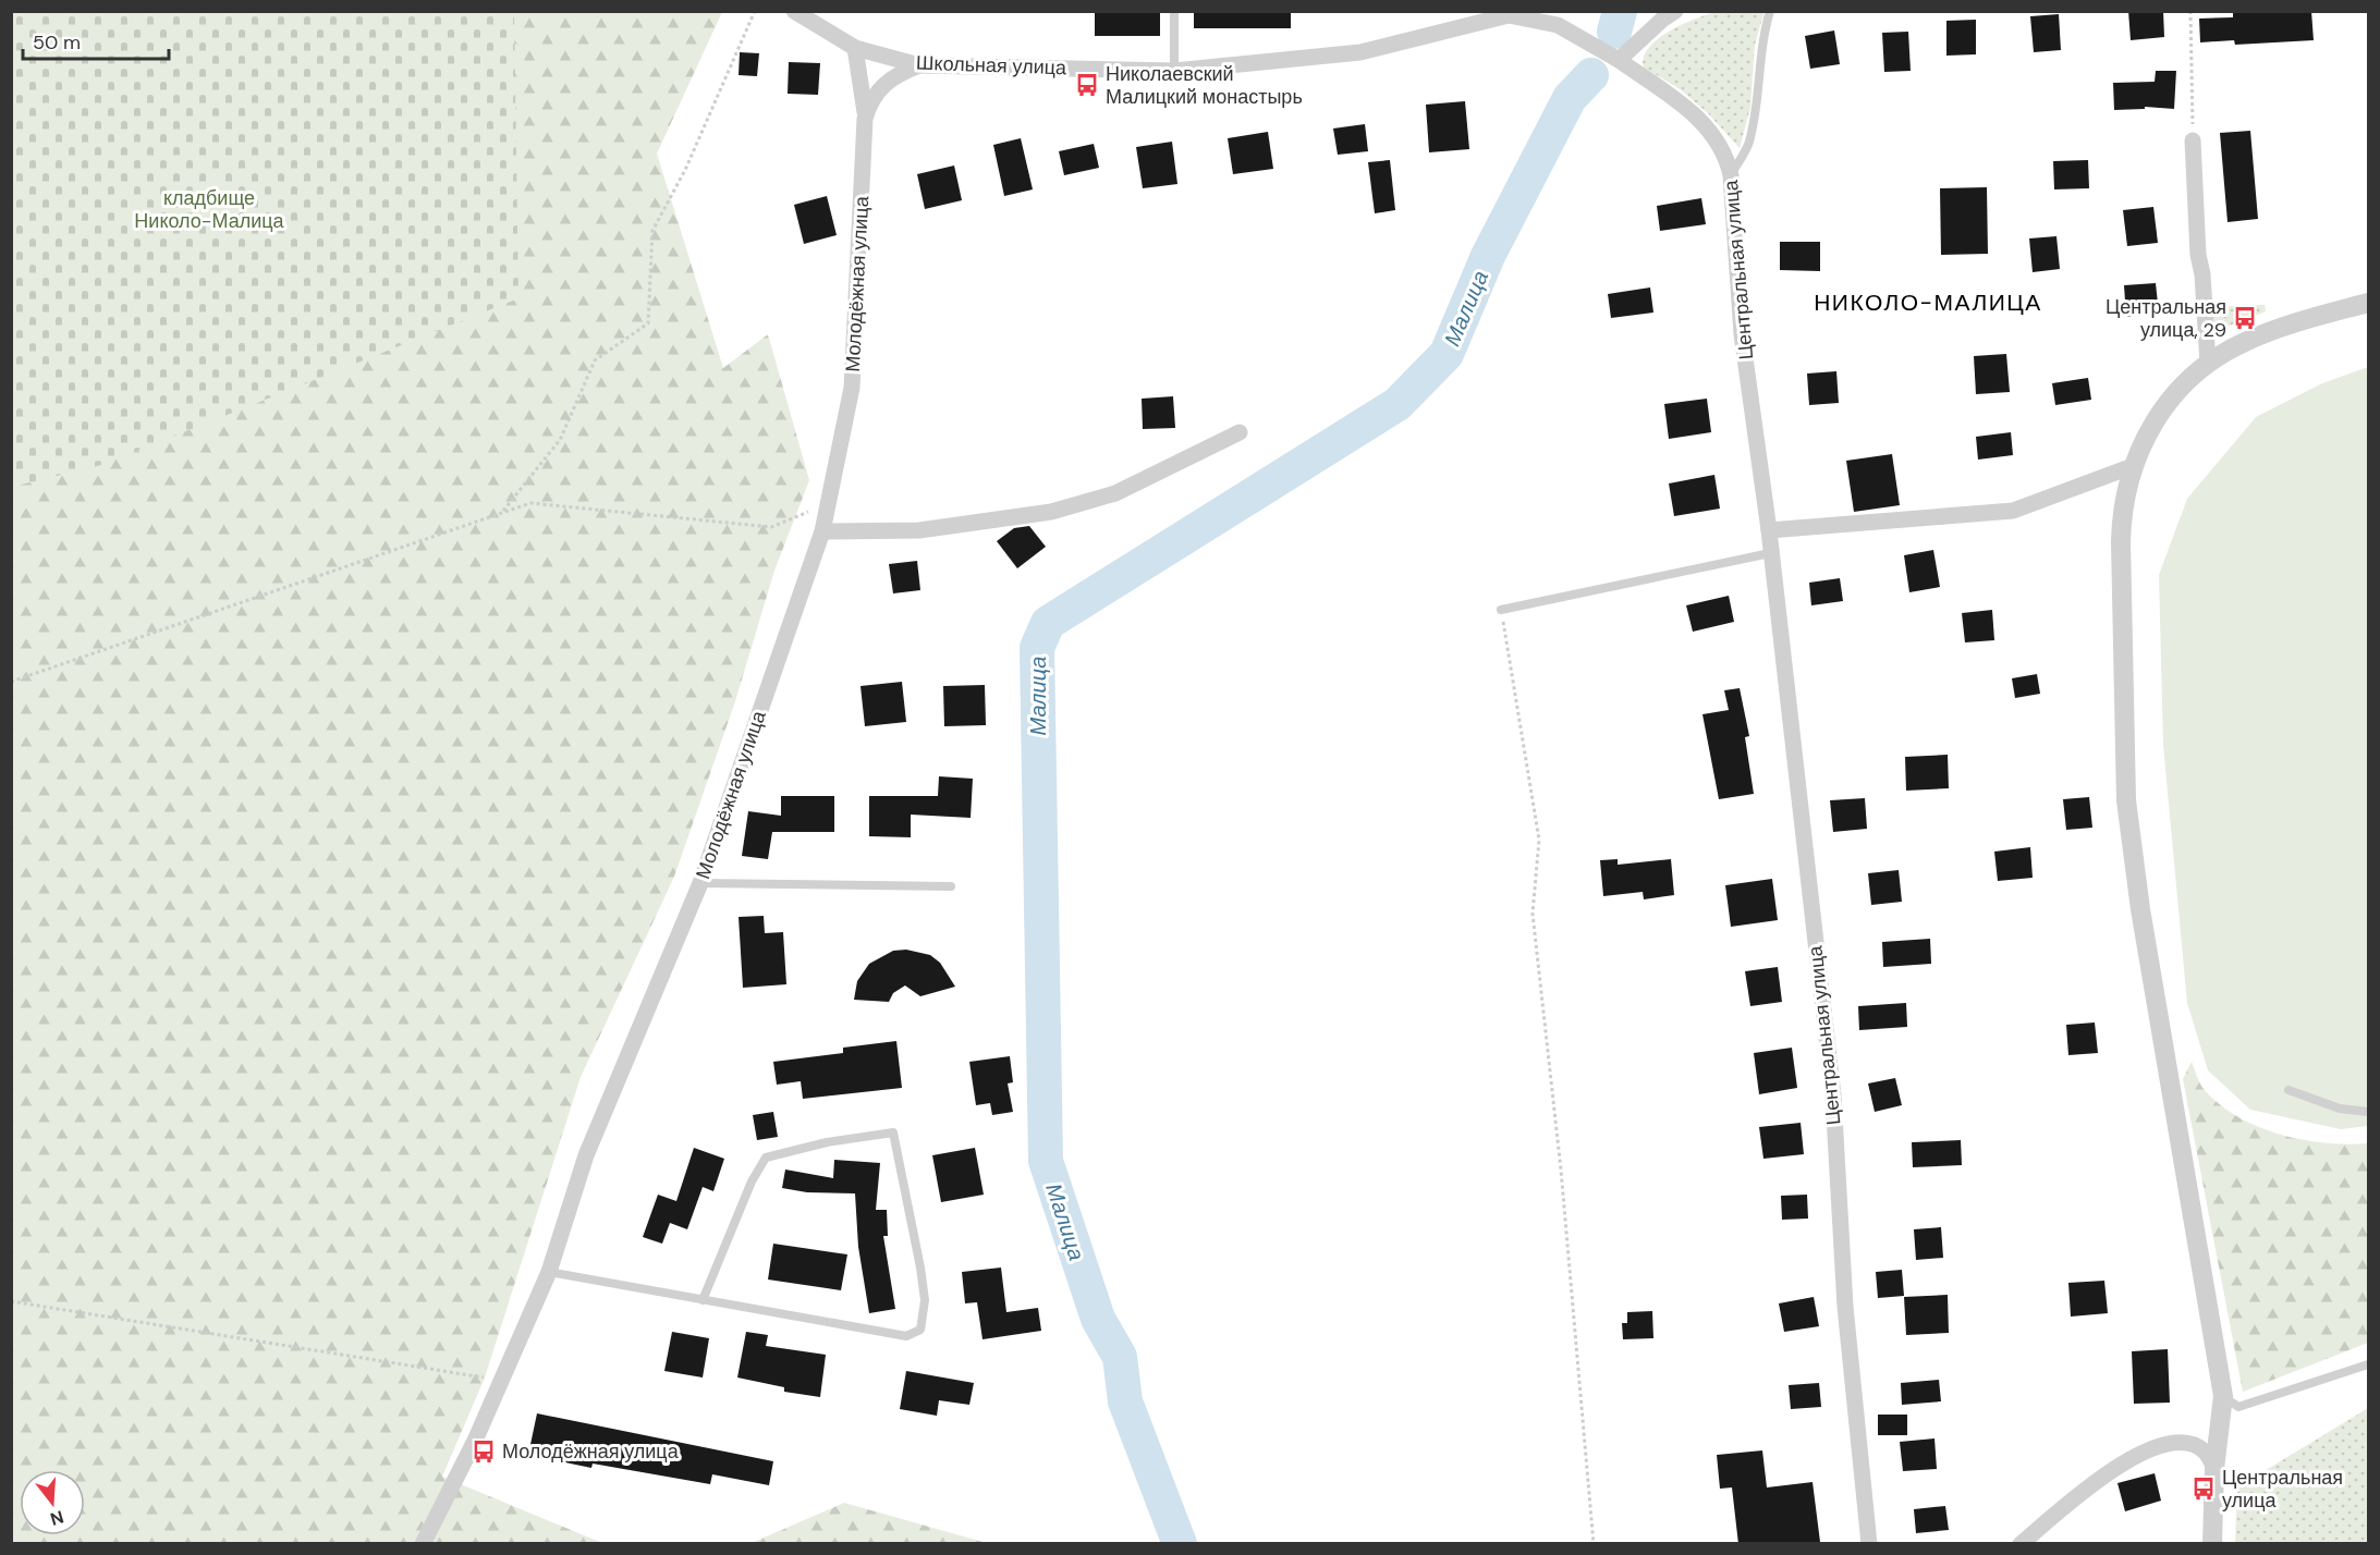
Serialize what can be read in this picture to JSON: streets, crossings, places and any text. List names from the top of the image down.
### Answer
{
  "streets": {
    "street": ["Школьная улица", "Центральная улица", "Молодёжная улица"]
  },
  "crossings": [
    ["Школьная улица", "Центральная улица"],
    ["Школьная улица", "Молодёжная улица"]
  ],
  "districts": ["НИКОЛО-МАЛИЦА"],
  "water": ["Малица"],
  "parks": ["кладбище Николо-Малица"],
  "places": {
    "bus stop": [
      "Николаевский Малицкий монастырь",
      "Центральная улица, 29",
      "Молодёжная улица",
      "Центральная улица"
    ]
  },
  "scale_bar": "50 m",
  "north": "bottom"
}
